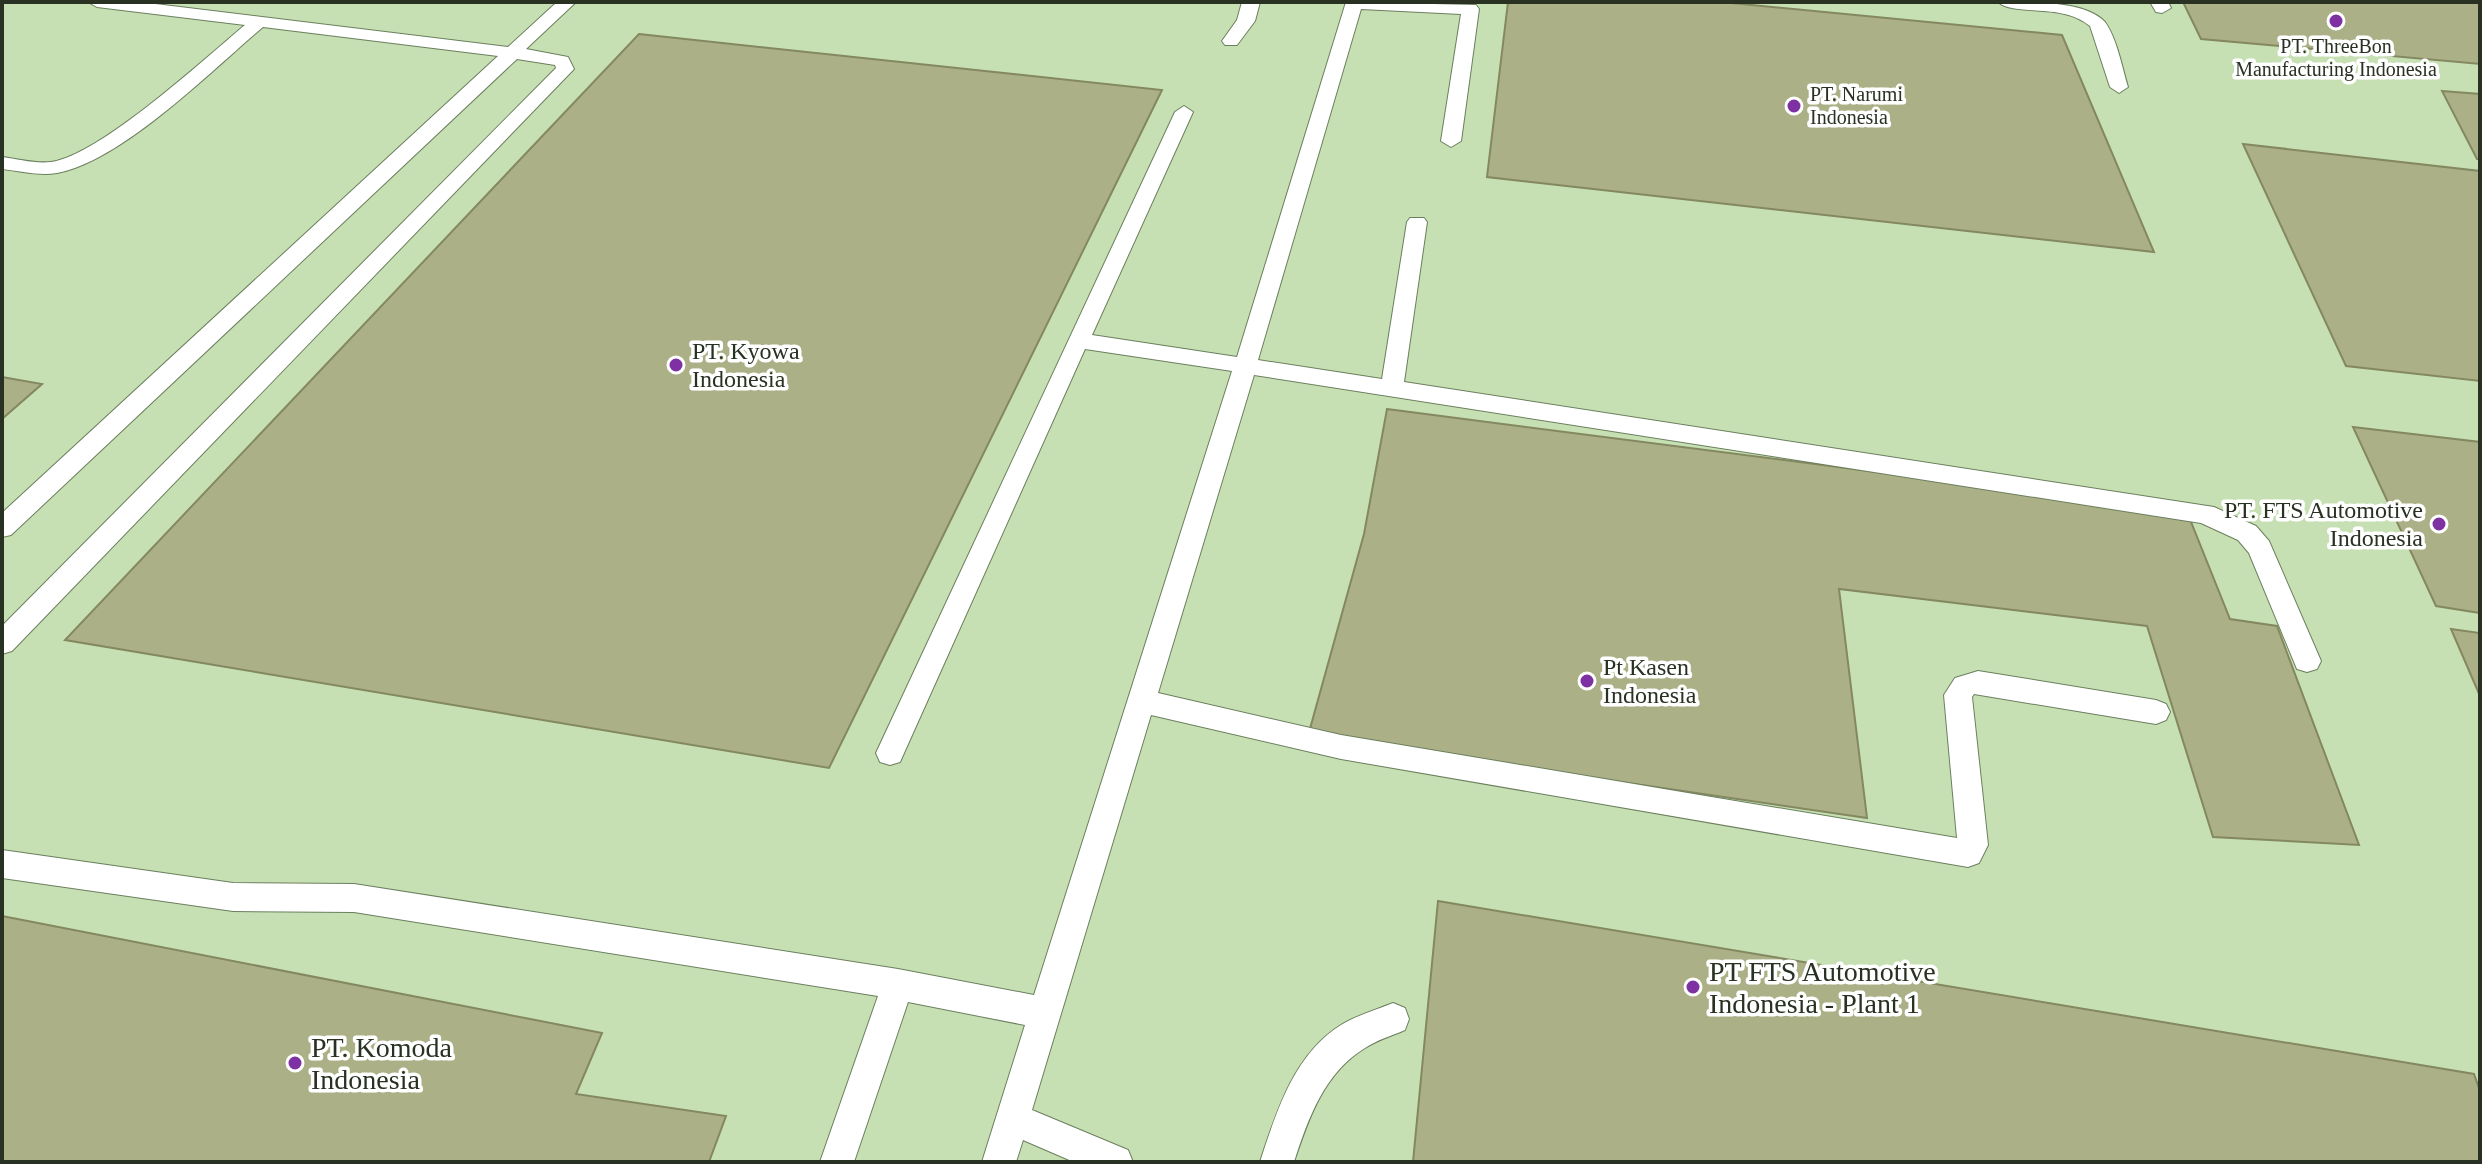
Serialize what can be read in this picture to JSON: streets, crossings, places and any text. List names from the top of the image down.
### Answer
{
  "places": [
    "PT. ThreeBon Manufacturing Indonesia",
    "PT. Narumi Indonesia",
    "PT. Kyowa Indonesia",
    "PT. FTS Automotive Indonesia",
    "Pt Kasen Indonesia",
    "PT FTS Automotive Indonesia - Plant 1",
    "PT. Komoda Indonesia"
  ]
}
